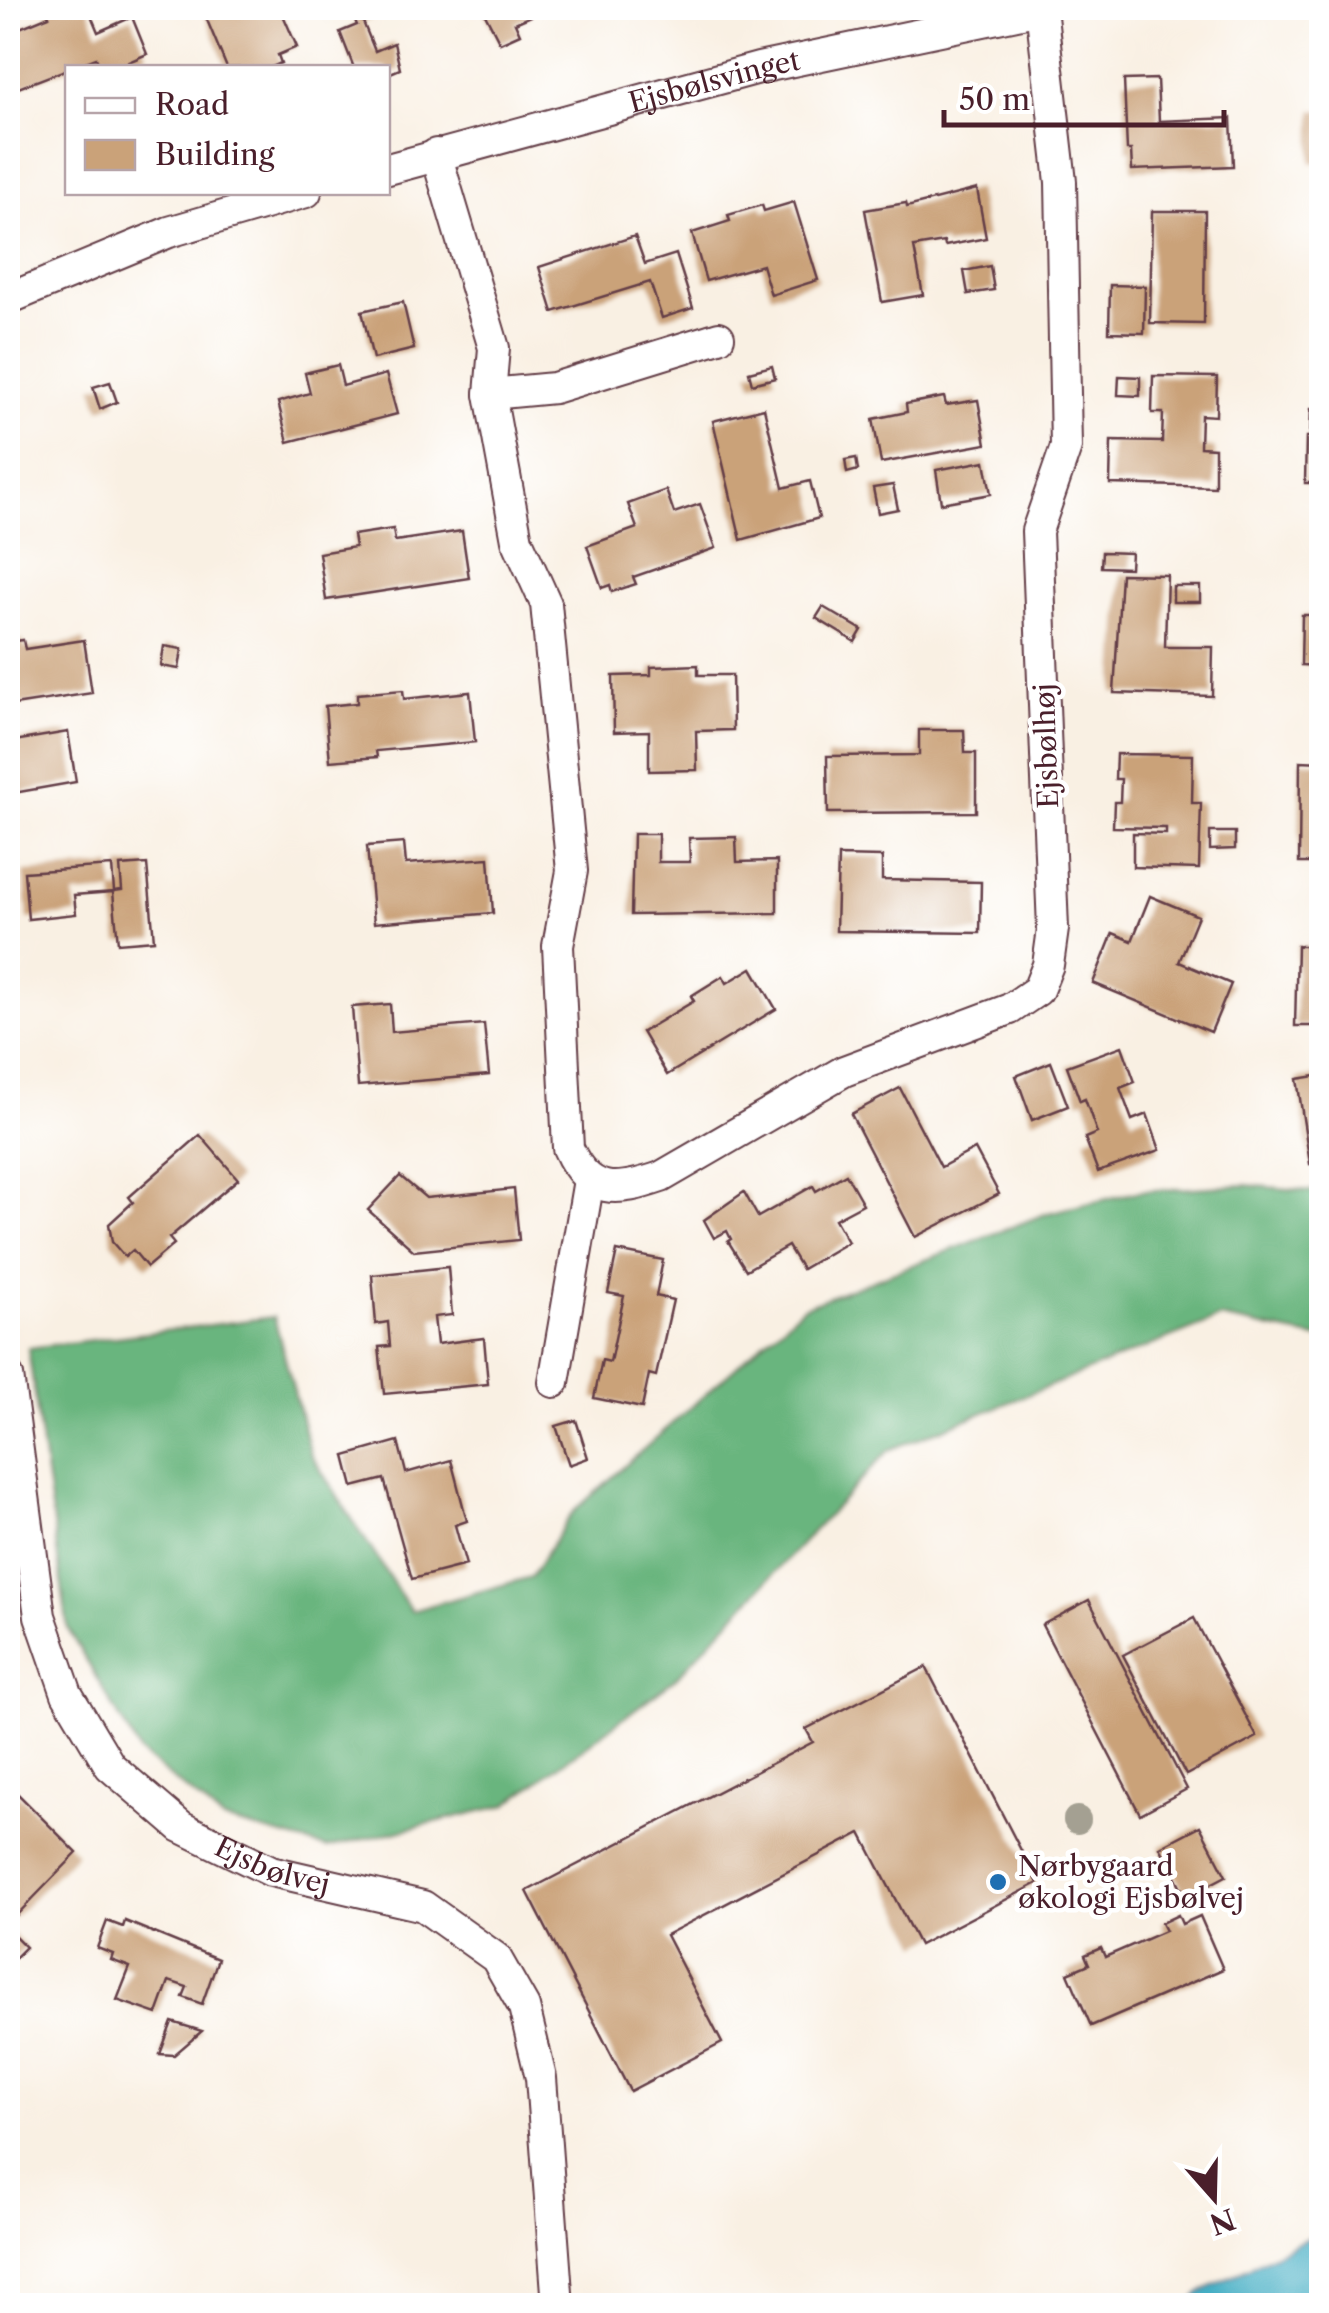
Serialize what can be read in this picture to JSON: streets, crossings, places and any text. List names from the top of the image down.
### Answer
{
  "streets": {
    "street": ["Ejsbølsvinget", "Ejsbølhøj", "Ejsbølvej"]
  },
  "crossings": [
    ["Ejsbølsvinget", "Ejsbølhøj"]
  ],
  "places": ["Nørbygaard økologi Ejsbølvej"],
  "legend": ["Road", "Building"],
  "scale_bar": "50 m",
  "north": "bottom"
}
